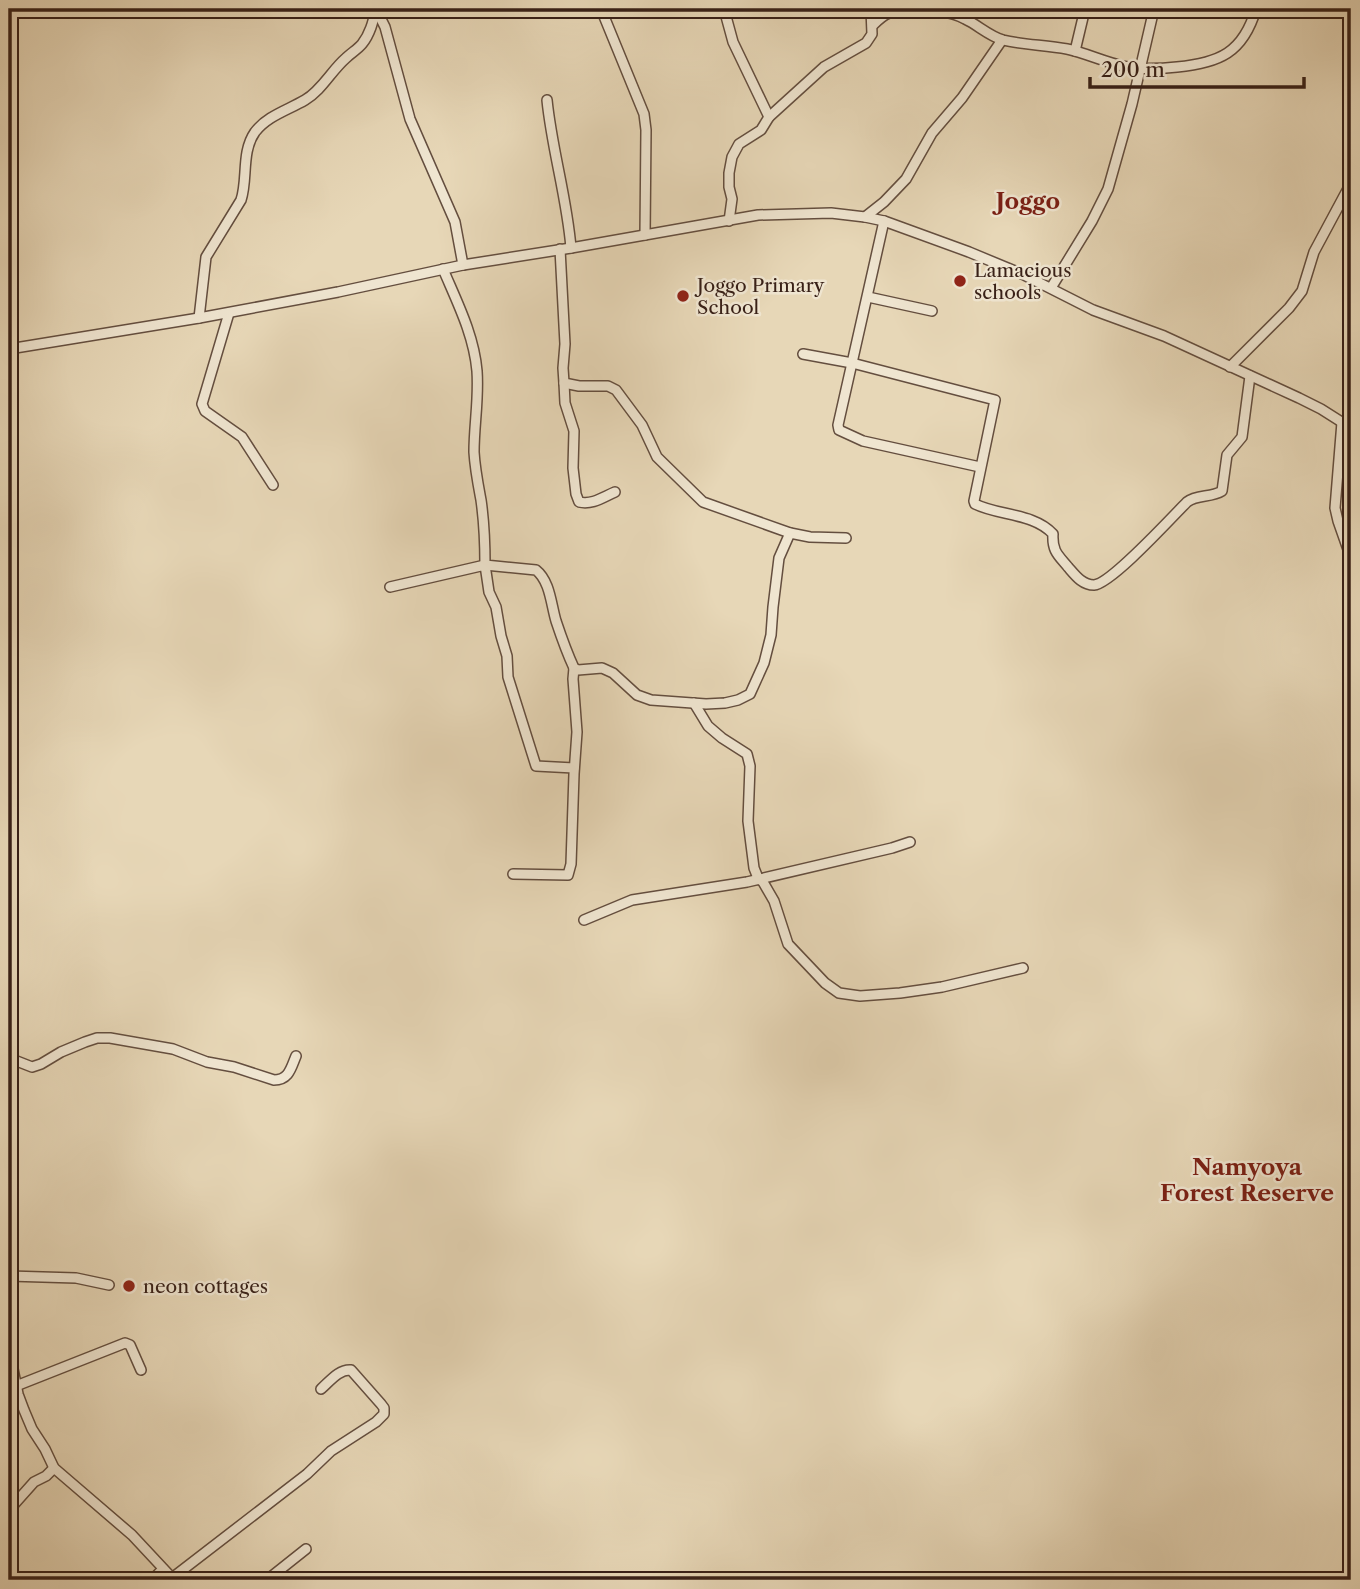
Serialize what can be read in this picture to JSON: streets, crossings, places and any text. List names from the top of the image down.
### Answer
{
  "districts": ["Joggo", "Namyoya Forest Reserve"],
  "places": ["Lamacious schools", "Joggo Primary School", "neon cottages"],
  "scale_bar": "200 m"
}
